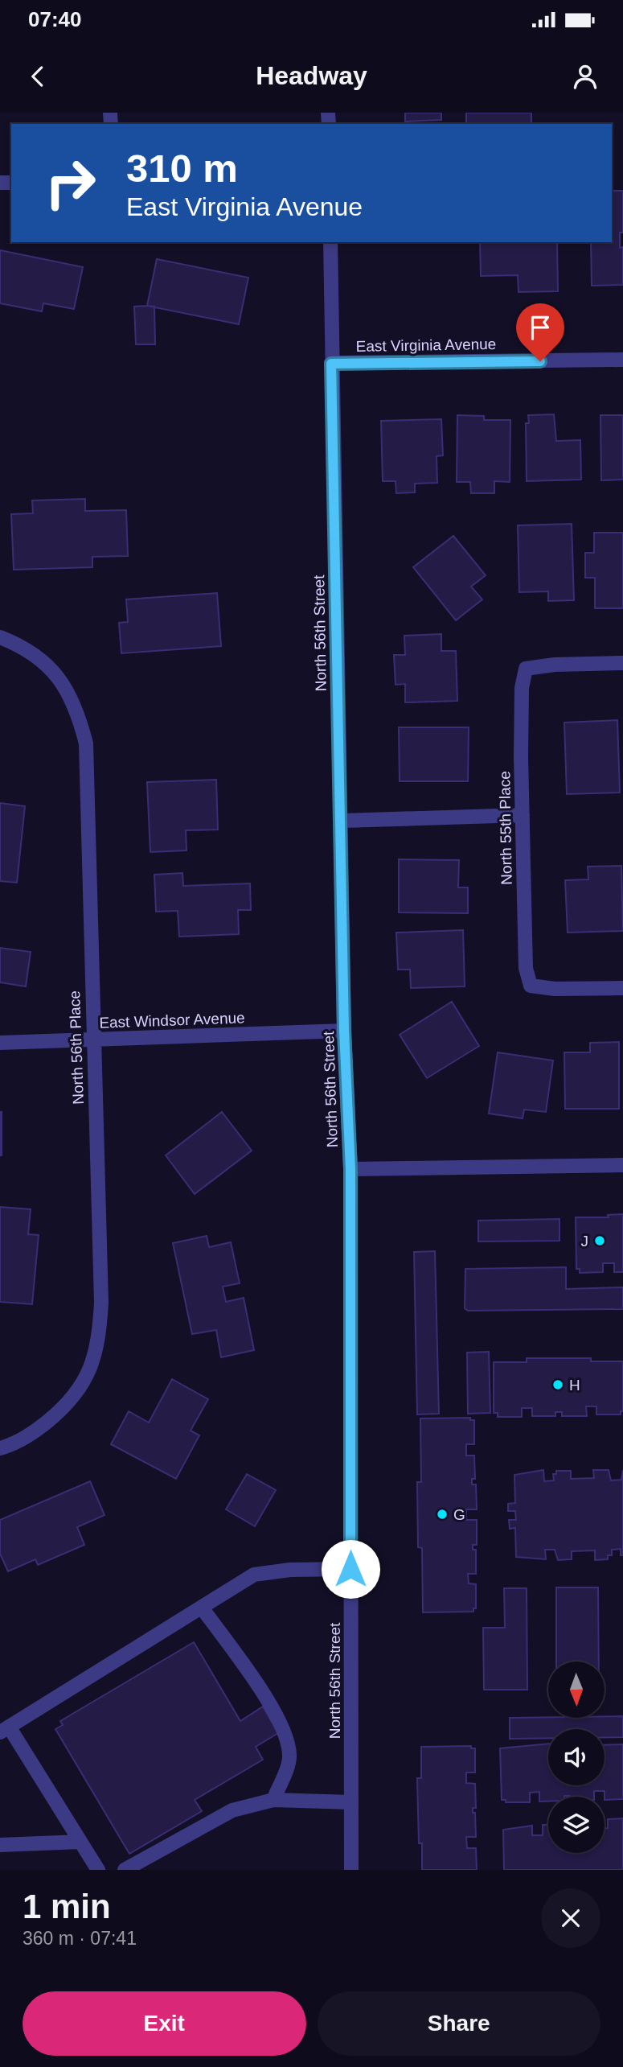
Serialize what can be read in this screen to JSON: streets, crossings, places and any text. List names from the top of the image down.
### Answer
{
  "streets": {
    "street": [
      "East Virginia Avenue",
      "North 56th Street",
      "North 55th Place",
      "East Windsor Avenue",
      "North 56th Place"
    ]
  },
  "crossings": [
    ["East Virginia Avenue", "North 56th Street"],
    ["North 56th Street", "East Windsor Avenue"],
    ["East Windsor Avenue", "North 56th Place"]
  ],
  "places": ["J", "H", "G"],
  "north": "bottom",
  "page": {
    "status": "07:40",
    "header": "Headway",
    "turn": ["310 m", "East Virginia Avenue"],
    "heading": ["1 min", "360 m · 07:41"],
    "buttons": ["Exit", "Share"]
  }
}
